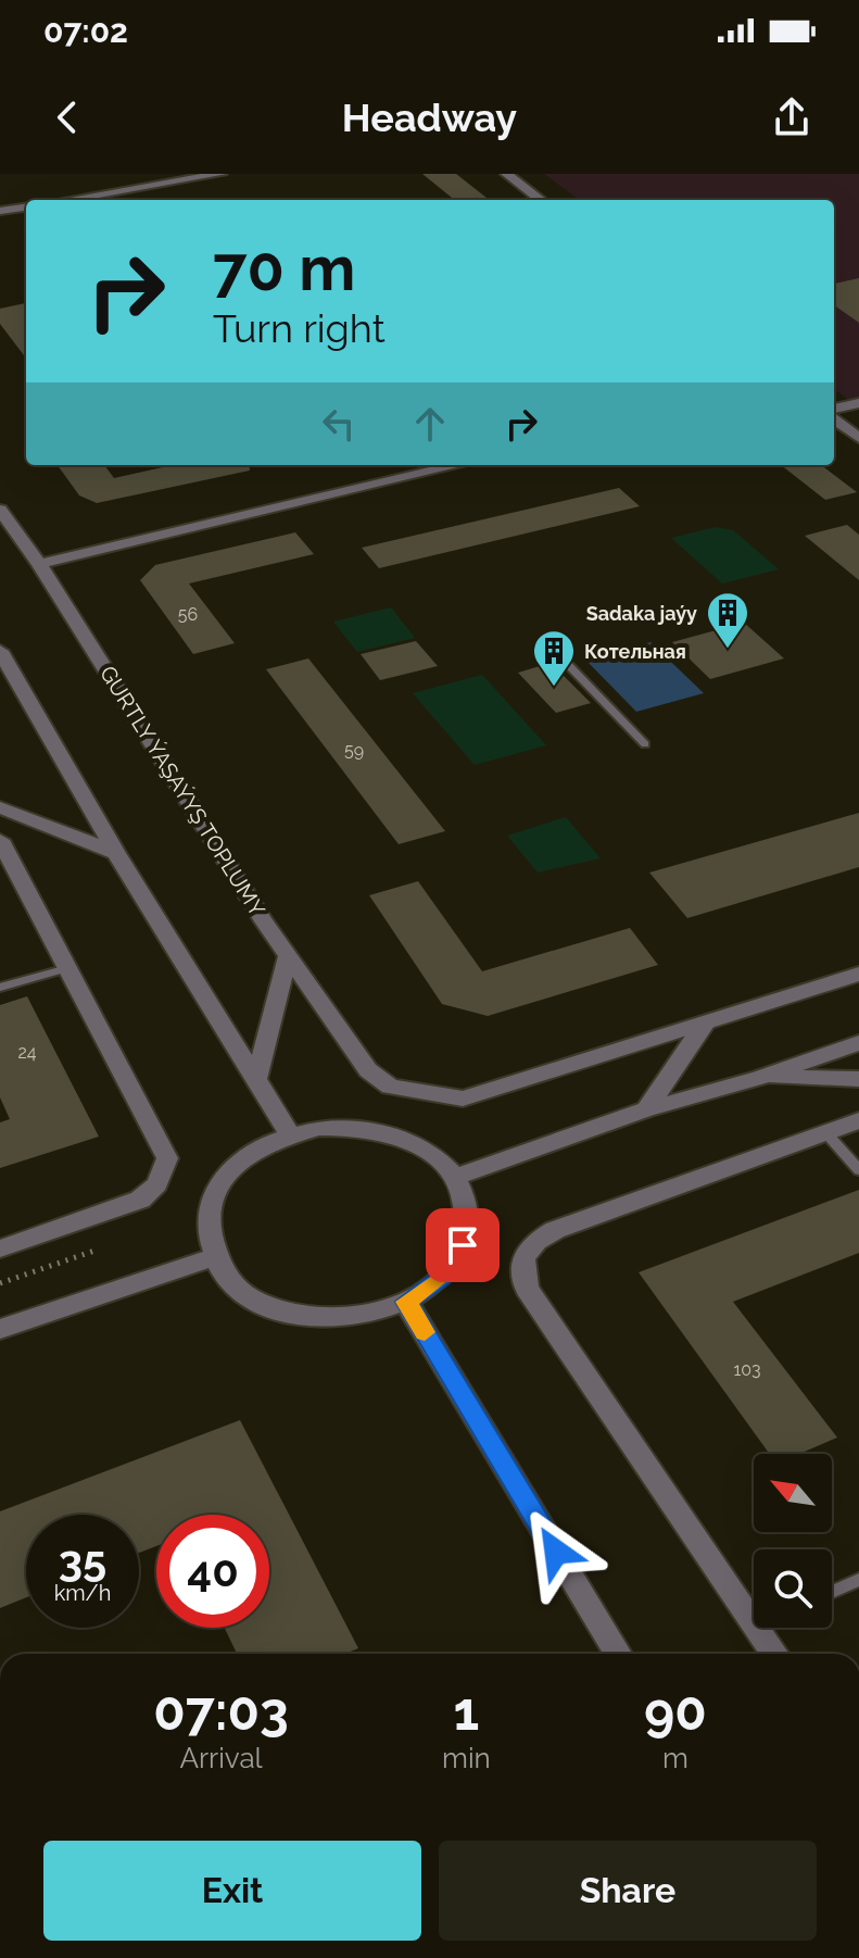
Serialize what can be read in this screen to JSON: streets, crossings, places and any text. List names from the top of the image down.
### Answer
{
  "streets": {
    "street": ["GURTLY ÝAŞAÝYŞ TOPLUMY"]
  },
  "places": {
    "building": ["Sadaka jaýy", "Котельная"]
  },
  "house_numbers": [
    "56",
    "59",
    "24",
    "103"
  ],
  "north": "top left",
  "page": {
    "status": "07:02",
    "header": "Headway",
    "turn": ["70 m", "Turn right"],
    "speed": "35 km/h",
    "limit": "40",
    "eta": [
      "07:03",
      "Arrival",
      "1",
      "min",
      "90",
      "m"
    ],
    "buttons": ["Exit", "Share"]
  }
}
